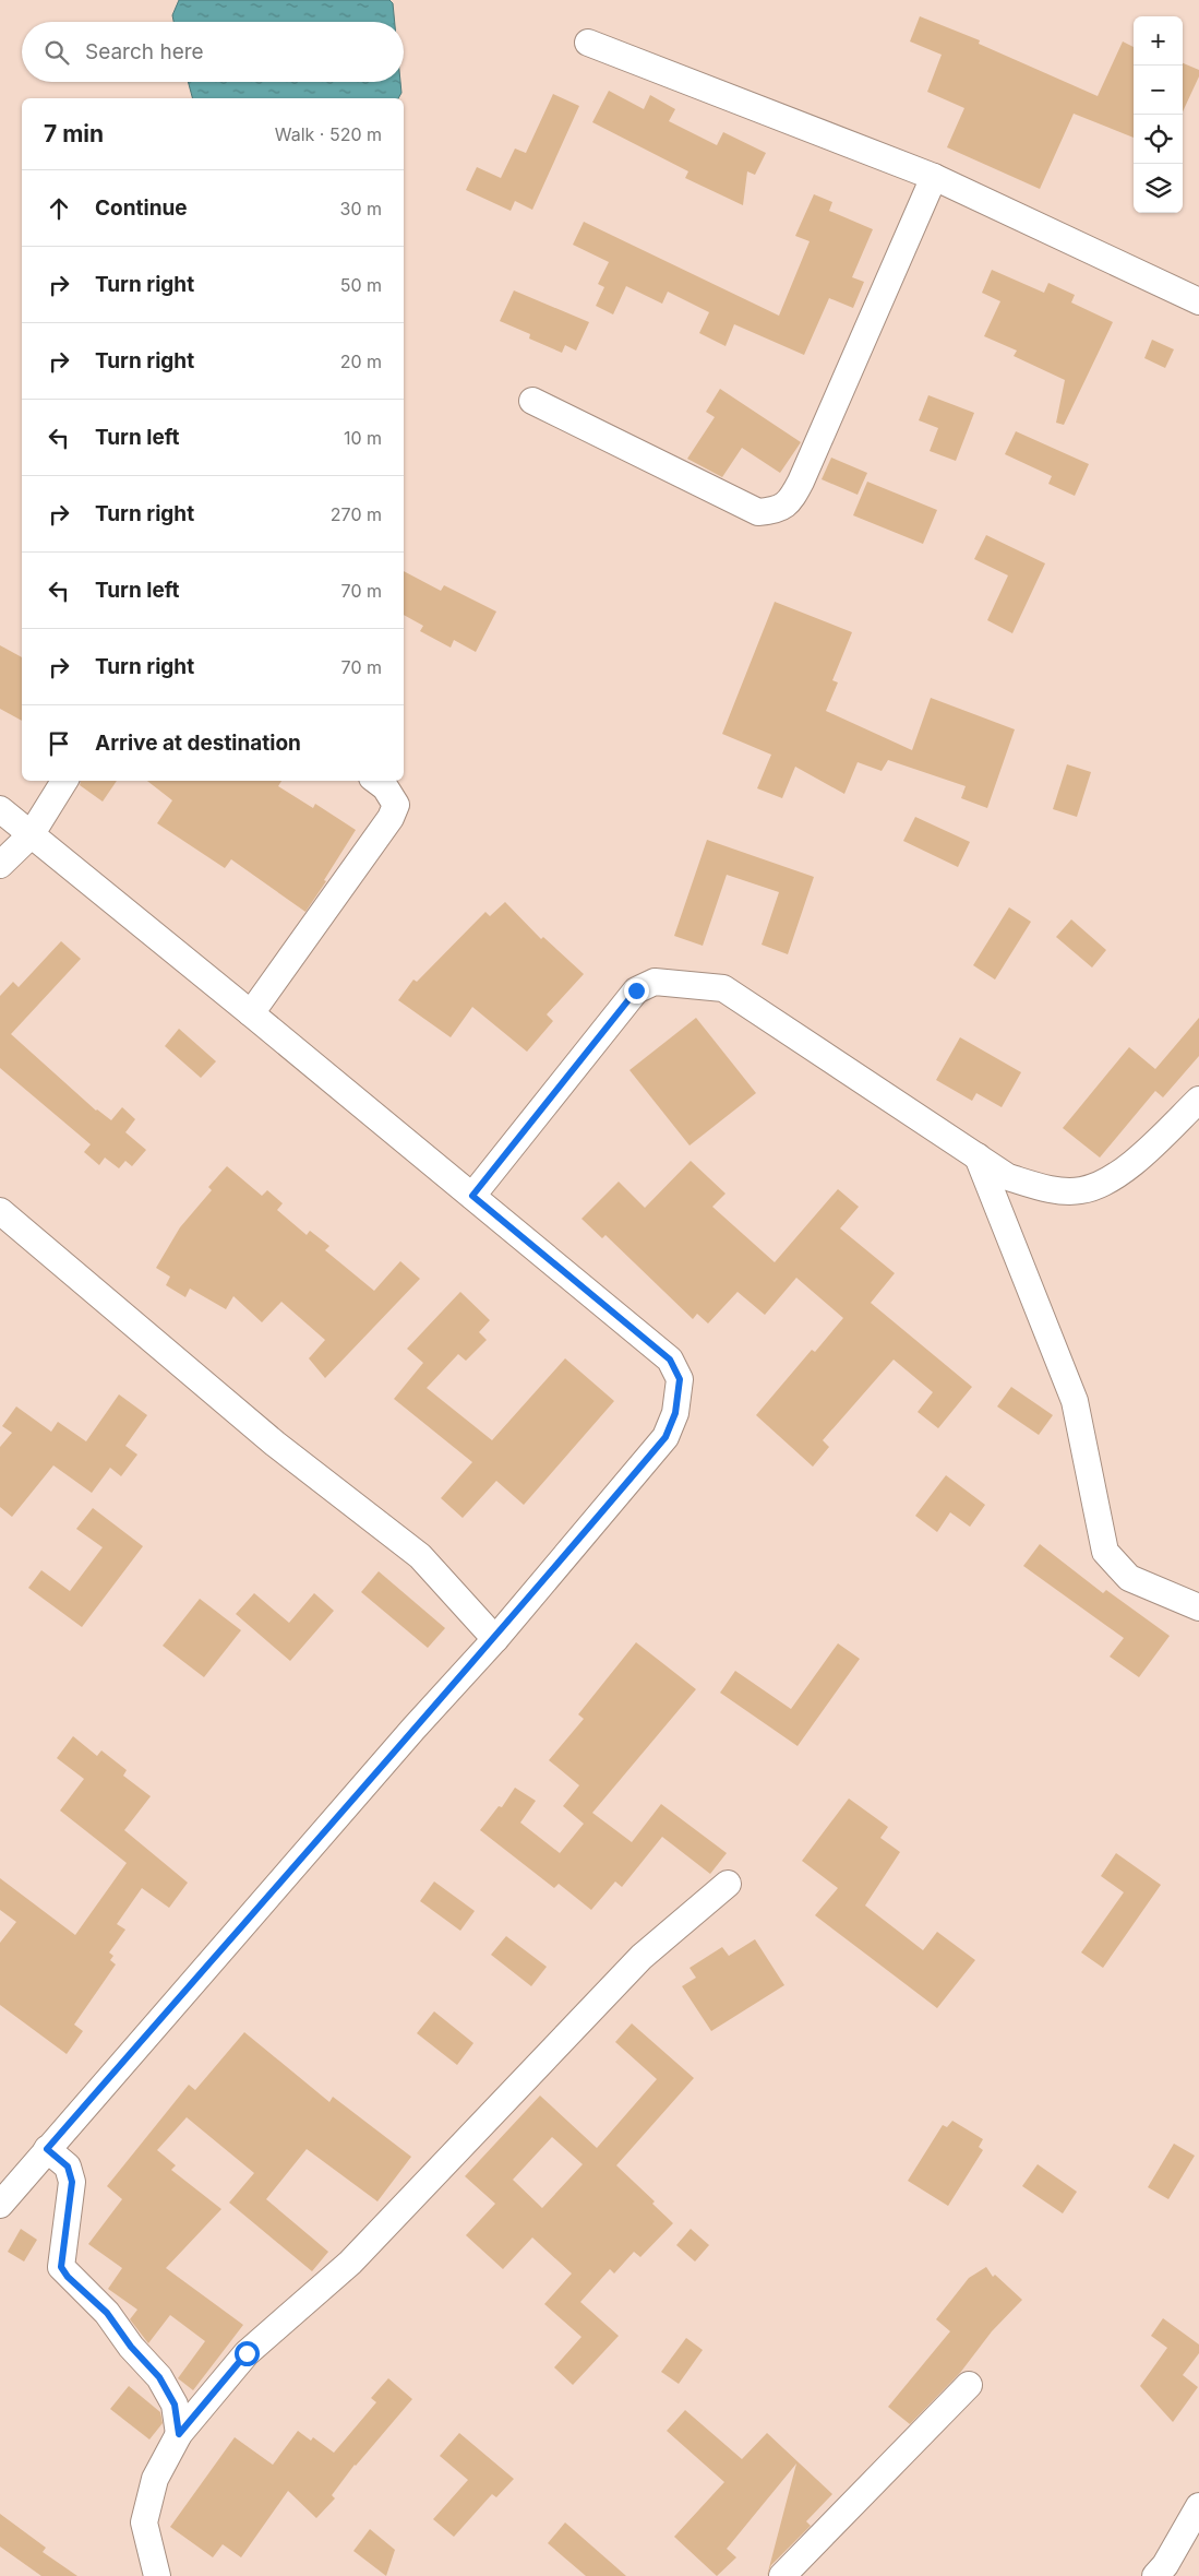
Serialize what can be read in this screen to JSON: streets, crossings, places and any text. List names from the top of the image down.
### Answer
{
  "page": {
    "map_buttons": ["+", "−"],
    "search": "Search here",
    "heading": ["7 min", "Walk · 520 m"],
    "list": [
      ["Continue", "30 m"],
      ["Turn right", "50 m"],
      ["Turn right", "20 m"],
      ["Turn left", "10 m"],
      ["Turn right", "270 m"],
      ["Turn left", "70 m"],
      ["Turn right", "70 m"],
      "Arrive at destination"
    ]
  }
}
